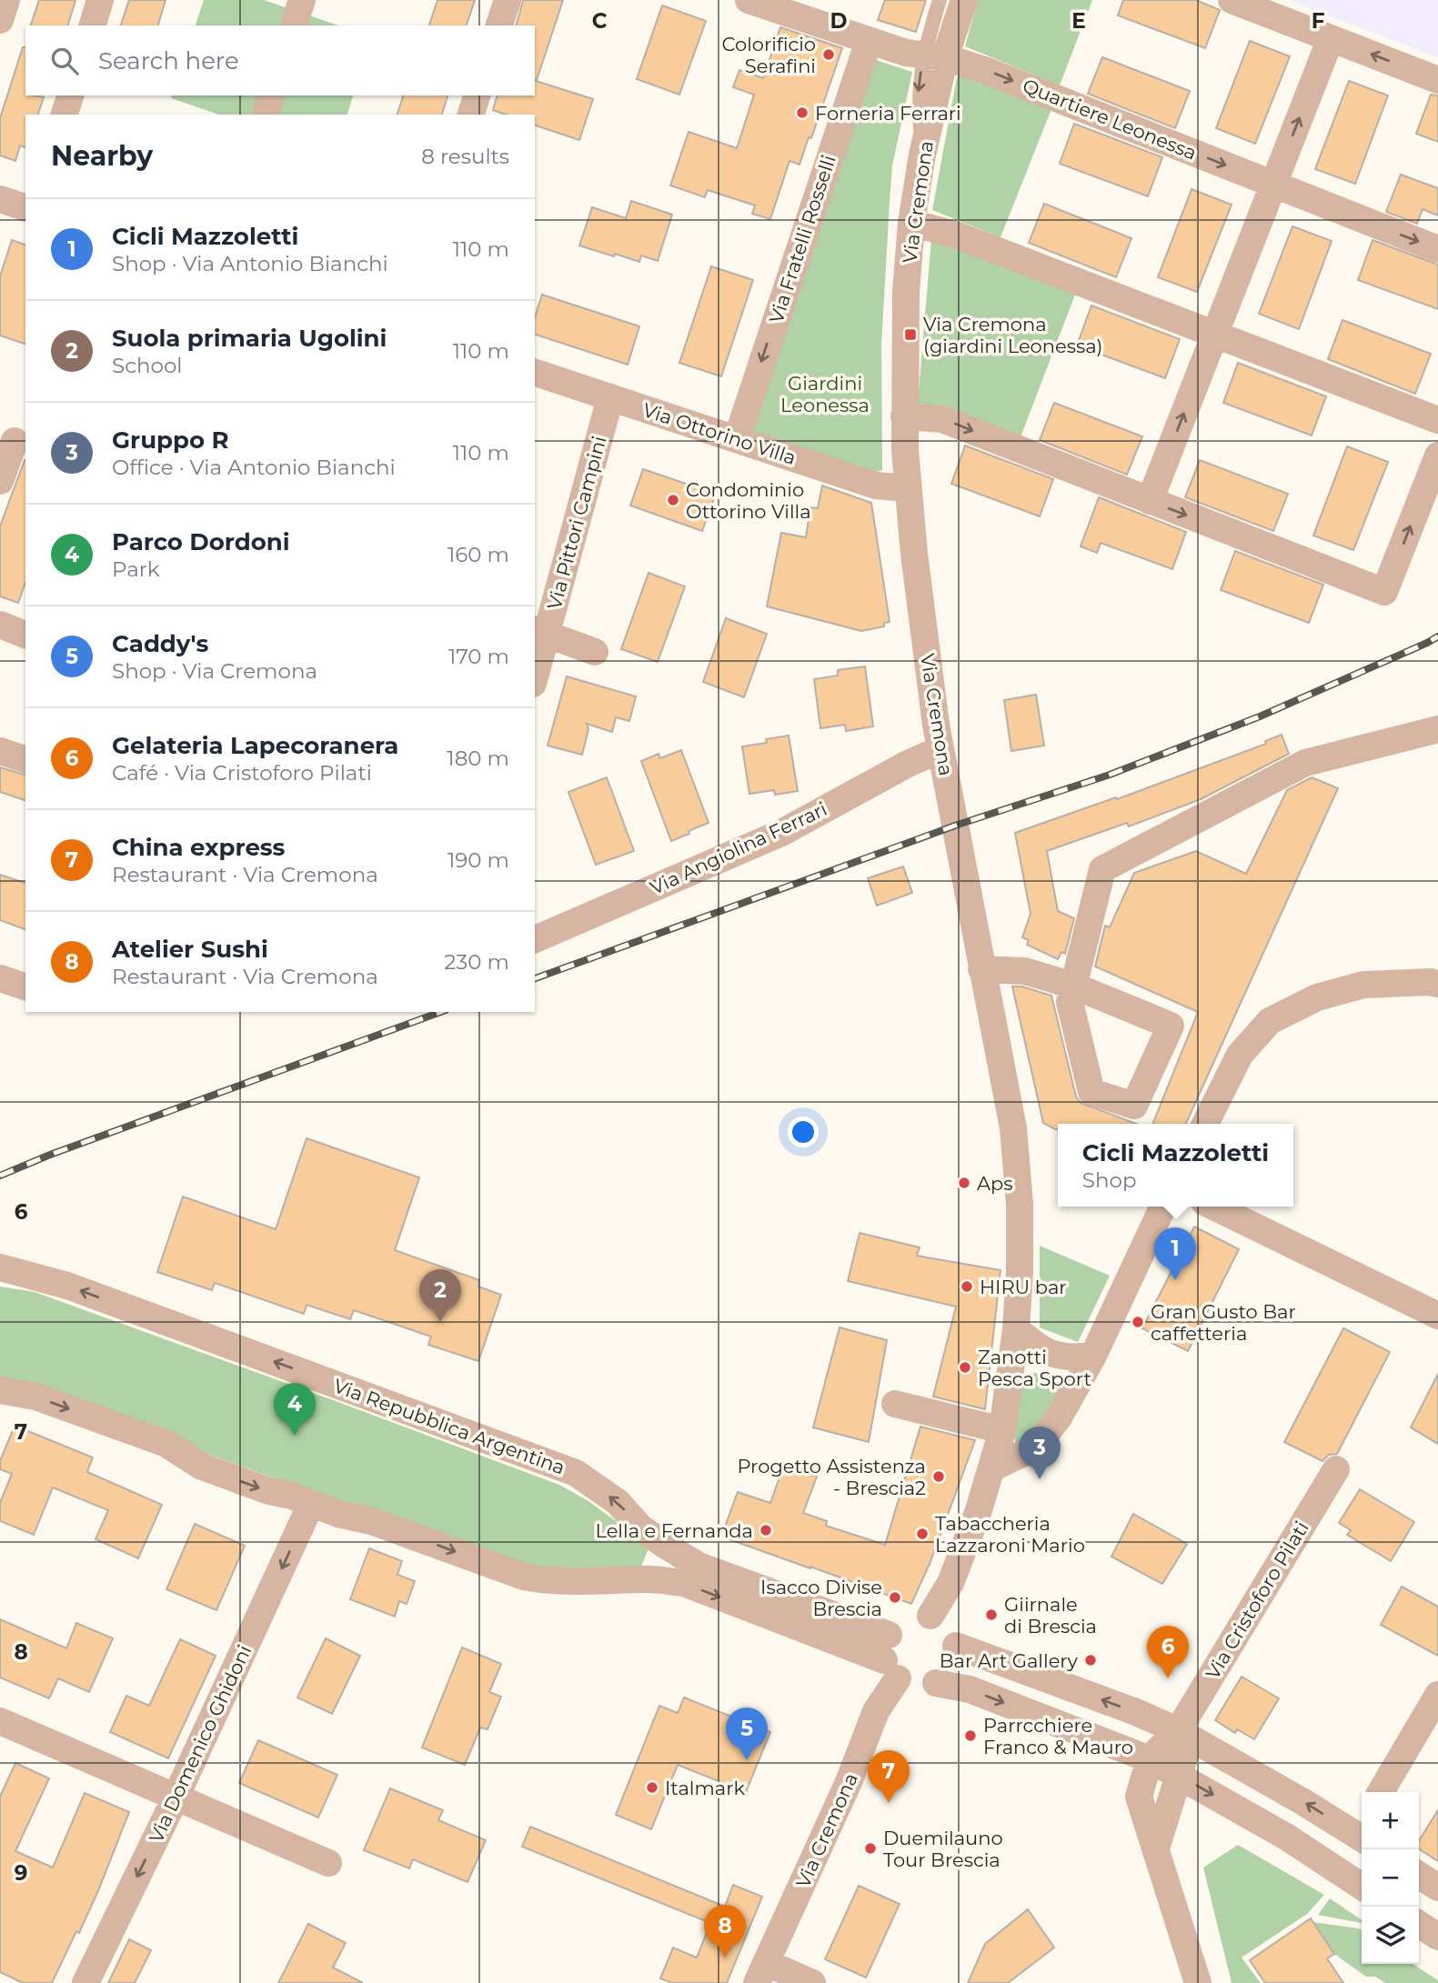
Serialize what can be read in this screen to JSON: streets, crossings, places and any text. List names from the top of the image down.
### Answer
{
  "streets": {
    "street": [
      "Quartiere Leonessa",
      "Via Cremona",
      "Via Fratelli Rosselli",
      "Via Ottorino Villa",
      "Via Pittori Campini",
      "Via Angiolina Ferrari",
      "Via Repubblica Argentina",
      "Via Cristoforo Pilati",
      "Via Domenico Ghidoni"
    ]
  },
  "crossings": [
    ["Quartiere Leonessa", "Via Cremona"],
    ["Quartiere Leonessa", "Via Fratelli Rosselli"],
    ["Via Cremona", "Via Ottorino Villa"],
    ["Via Cremona", "Via Angiolina Ferrari"],
    ["Via Cremona", "Via Repubblica Argentina"],
    ["Via Fratelli Rosselli", "Via Ottorino Villa"],
    ["Via Ottorino Villa", "Via Pittori Campini"],
    ["Via Repubblica Argentina", "Via Cristoforo Pilati"],
    ["Via Repubblica Argentina", "Via Domenico Ghidoni"]
  ],
  "one_way": ["Via Fratelli Rosselli", "Via Domenico Ghidoni"],
  "parks": ["Giardini Leonessa"],
  "places": {
    "other": [
      "Colorificio Serafini",
      "Forneria Ferrari",
      "Condominio Ottorino Villa",
      "Aps",
      "HIRU bar",
      "Gran Gusto Bar caffetteria",
      "Zanotti Pesca Sport",
      "Progetto Assistenza - Brescia2",
      "Lella e Fernanda",
      "Tabaccheria Lazzaroni Mario",
      "Isacco Divise Brescia",
      "Giirnale di Brescia",
      "Bar Art Gallery",
      "Parrcchiere Franco & Mauro",
      "Italmark",
      "Duemilauno Tour Brescia"
    ],
    "transit": ["Via Cremona (giardini Leonessa)"]
  },
  "page": {
    "search": "Search here",
    "heading": ["Nearby", "8 results"],
    "list": [
      {
        "mark": "1",
        "name": "Cicli Mazzoletti",
        "note": "Shop · Via Antonio Bianchi",
        "value": "110 m"
      },
      {
        "mark": "2",
        "name": "Suola primaria Ugolini",
        "note": "School",
        "value": "110 m"
      },
      {
        "mark": "3",
        "name": "Gruppo R",
        "note": "Office · Via Antonio Bianchi",
        "value": "110 m"
      },
      {
        "mark": "4",
        "name": "Parco Dordoni",
        "note": "Park",
        "value": "160 m"
      },
      {
        "mark": "5",
        "name": "Caddy's",
        "note": "Shop · Via Cremona",
        "value": "170 m"
      },
      {
        "mark": "6",
        "name": "Gelateria Lapecoranera",
        "note": "Café · Via Cristoforo Pilati",
        "value": "180 m"
      },
      {
        "mark": "7",
        "name": "China express",
        "note": "Restaurant · Via Cremona",
        "value": "190 m"
      },
      {
        "mark": "8",
        "name": "Atelier Sushi",
        "note": "Restaurant · Via Cremona",
        "value": "230 m"
      }
    ],
    "popup": ["Cicli Mazzoletti", "Shop"],
    "pins": [
      "1",
      "2",
      "4",
      "3",
      "6",
      "5",
      "7",
      "8"
    ],
    "map_buttons": ["+", "−"]
  },
  "grid": {
    "columns": [
      "C",
      "D",
      "E",
      "F"
    ],
    "rows": [
      "6",
      "7",
      "8",
      "9"
    ]
  }
}
